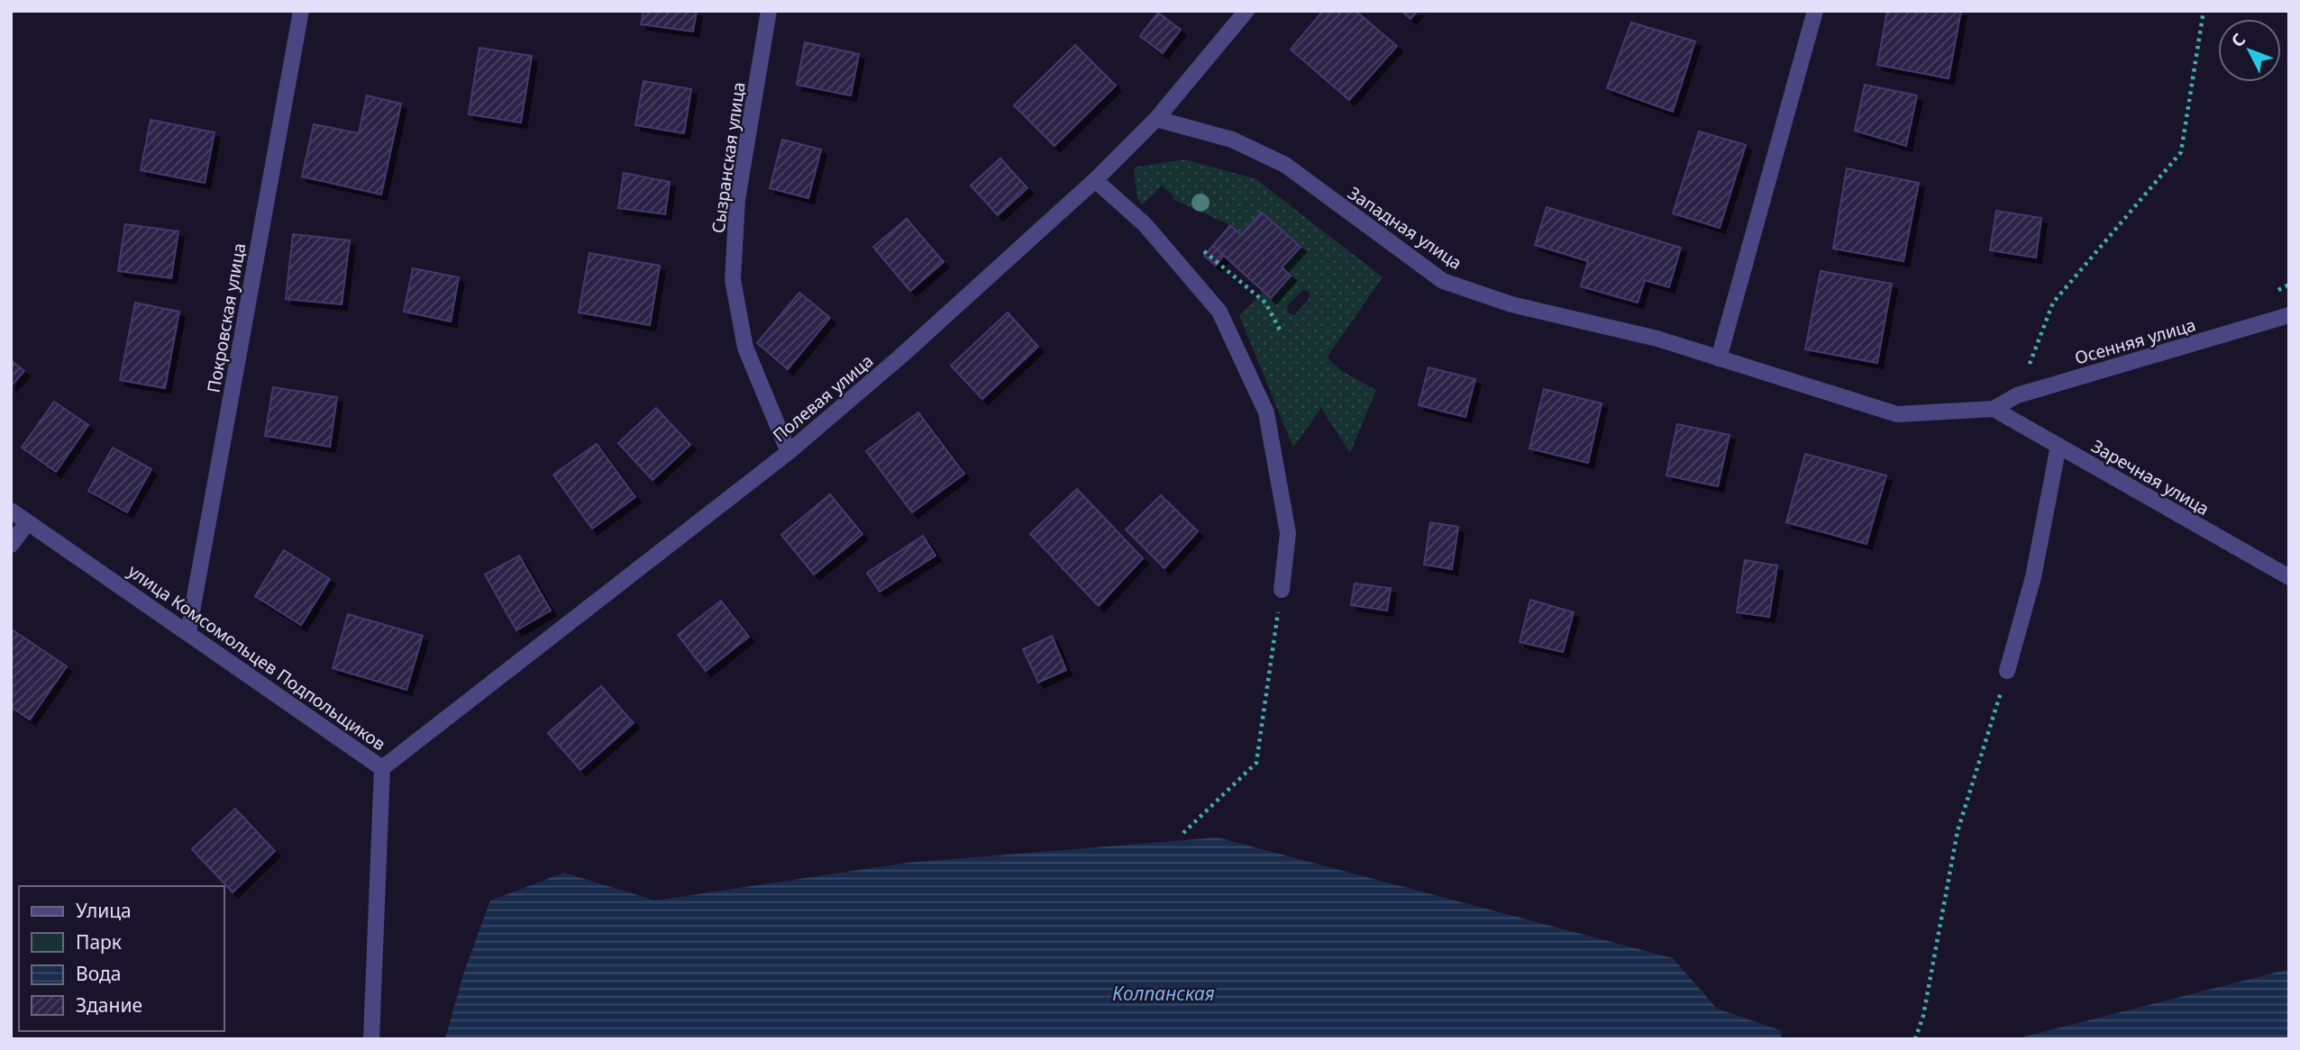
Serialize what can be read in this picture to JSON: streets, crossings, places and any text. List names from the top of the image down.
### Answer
{
  "streets": {
    "street": [
      "Сызранская улица",
      "Западная улица",
      "Покровская улица",
      "Осенняя улица",
      "Полевая улица",
      "Заречная улица",
      "улица Комсомольцев Подпольщиков"
    ]
  },
  "crossings": [
    ["Сызранская улица", "Полевая улица"],
    ["Западная улица", "Осенняя улица"],
    ["Западная улица", "Полевая улица"],
    ["Западная улица", "Заречная улица"],
    ["Покровская улица", "улица Комсомольцев Подпольщиков"],
    ["Осенняя улица", "Заречная улица"],
    ["Полевая улица", "улица Комсомольцев Подпольщиков"]
  ],
  "water": ["Колпанская"],
  "legend": [
    "Улица",
    "Парк",
    "Вода",
    "Здание"
  ],
  "north": "top left"
}
